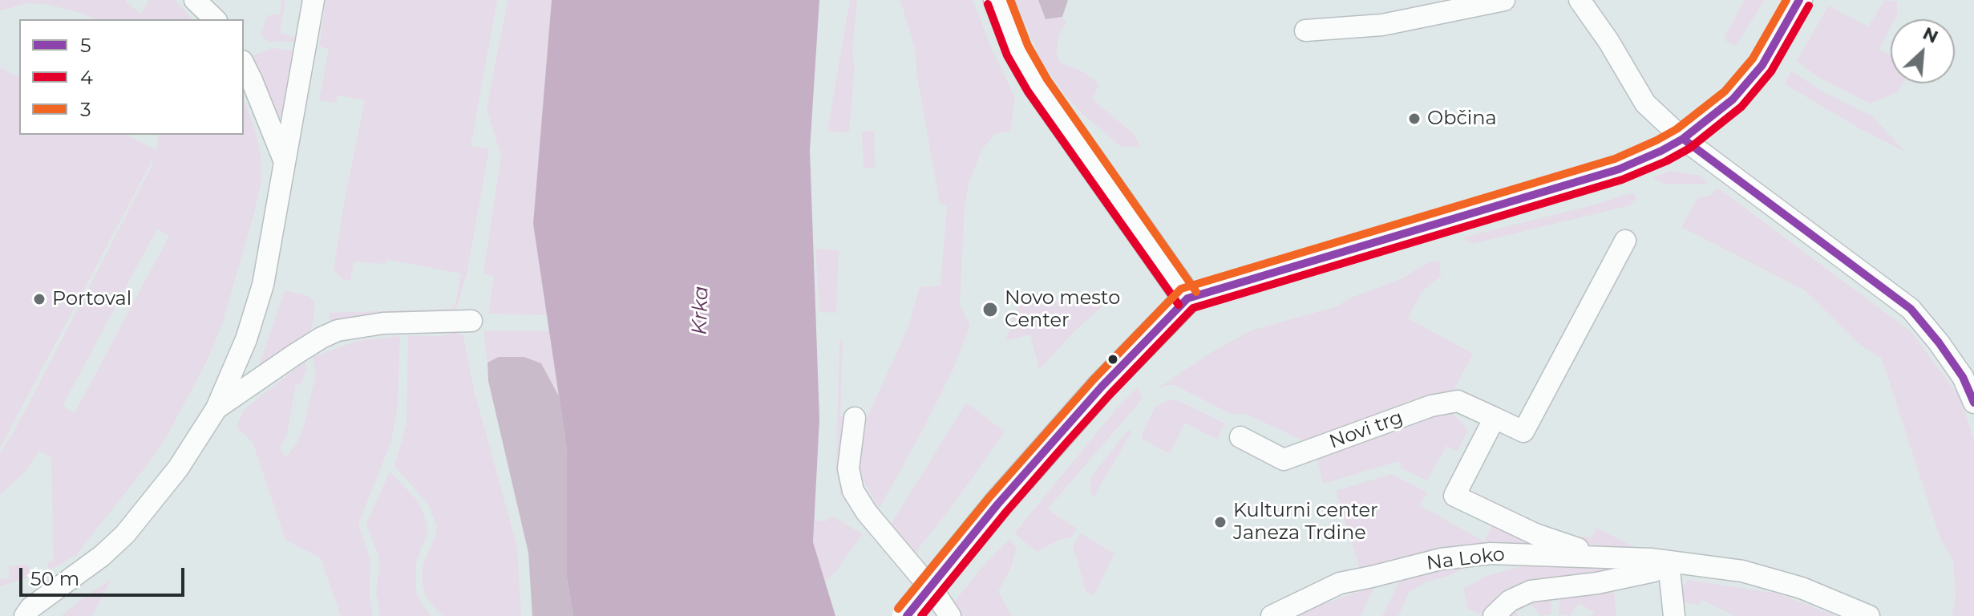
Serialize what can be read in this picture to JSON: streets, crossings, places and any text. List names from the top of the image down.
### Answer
{
  "streets": {
    "street": ["Novi trg", "Na Loko"]
  },
  "water": ["Krka"],
  "places": [
    "Občina",
    "Portoval",
    "Novo mesto Center",
    "Kulturni center Janeza Trdine"
  ],
  "lines": ["transit line 5", "transit line 3", "transit line 4"],
  "legend": ["5", "4", "3"],
  "scale_bar": "50 m",
  "north": "top right"
}
